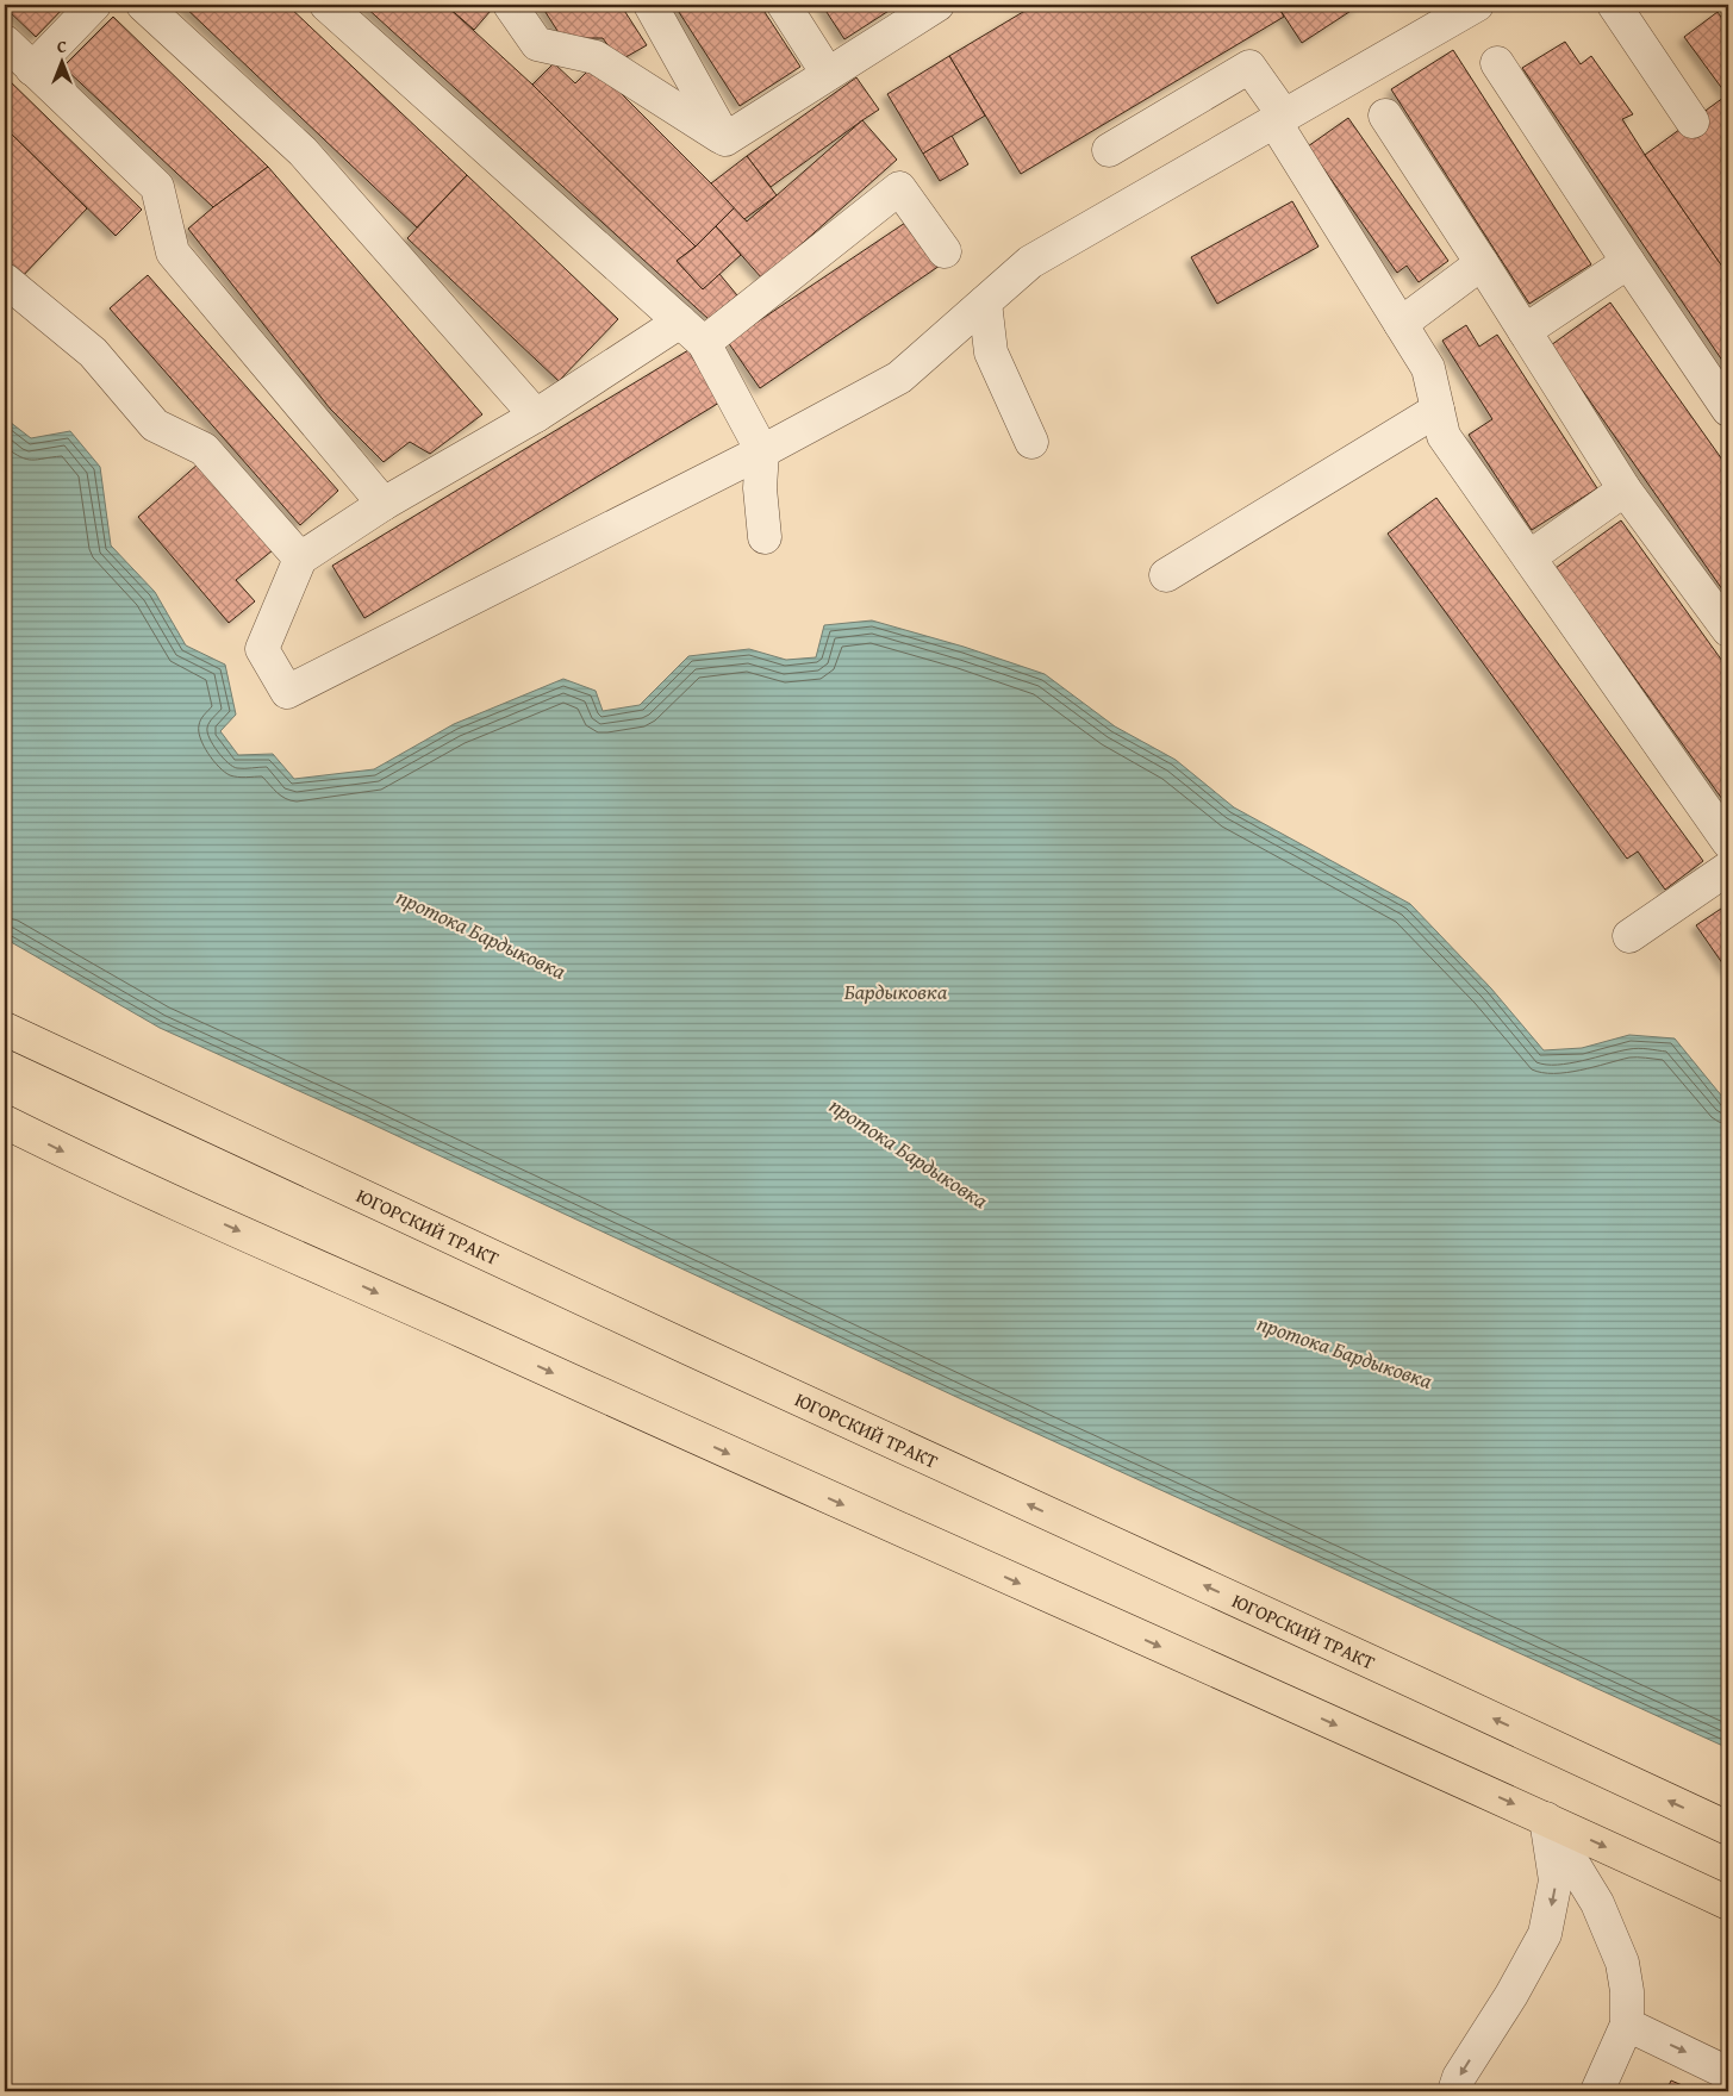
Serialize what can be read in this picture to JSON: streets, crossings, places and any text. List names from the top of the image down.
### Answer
{
  "streets": {
    "main road": ["ЮГОРСКИЙ ТРАКТ"]
  },
  "water": ["протока Бардыковка", "Бардыковка"],
  "north": "top"
}
